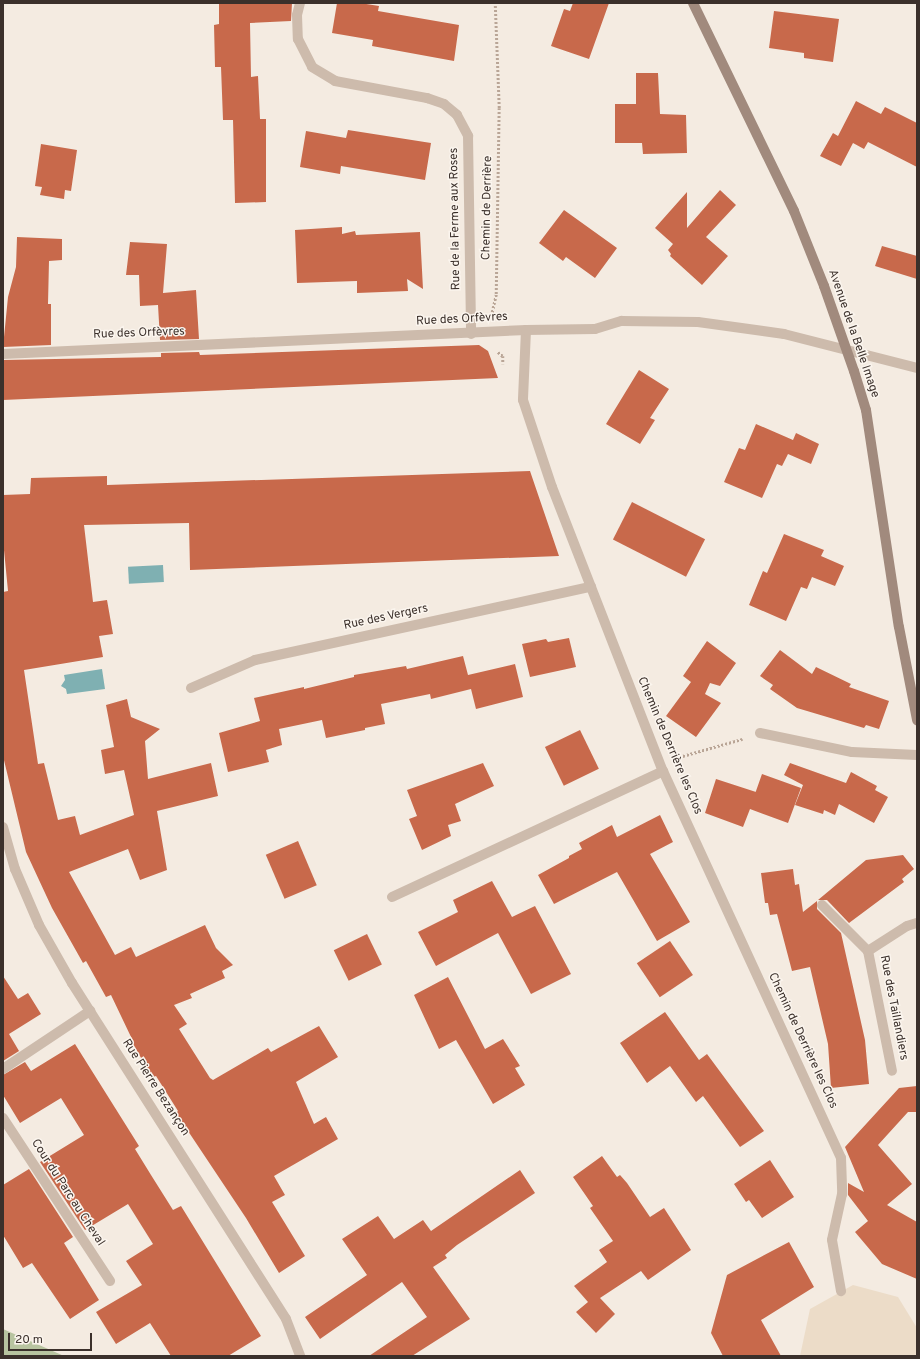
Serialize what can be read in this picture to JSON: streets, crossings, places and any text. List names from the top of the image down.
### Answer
{
  "streets": {
    "street": [
      "Rue de la Ferme aux Roses",
      "Rue des Orfèvres",
      "Avenue de la Belle Image",
      "Rue des Vergers",
      "Chemin de Derrière les Clos",
      "Rue des Taillandiers",
      "Rue Pierre Bezançon",
      "Cour du Parc au Cheval"
    ],
    "path": ["Chemin de Derrière"]
  },
  "crossings": [
    ["Chemin de Derrière", "Rue des Orfèvres"],
    ["Rue de la Ferme aux Roses", "Rue des Orfèvres"],
    ["Rue des Orfèvres", "Avenue de la Belle Image"],
    ["Rue des Orfèvres", "Chemin de Derrière les Clos"],
    ["Rue des Vergers", "Chemin de Derrière les Clos"]
  ],
  "scale_bar": "20 m"
}
